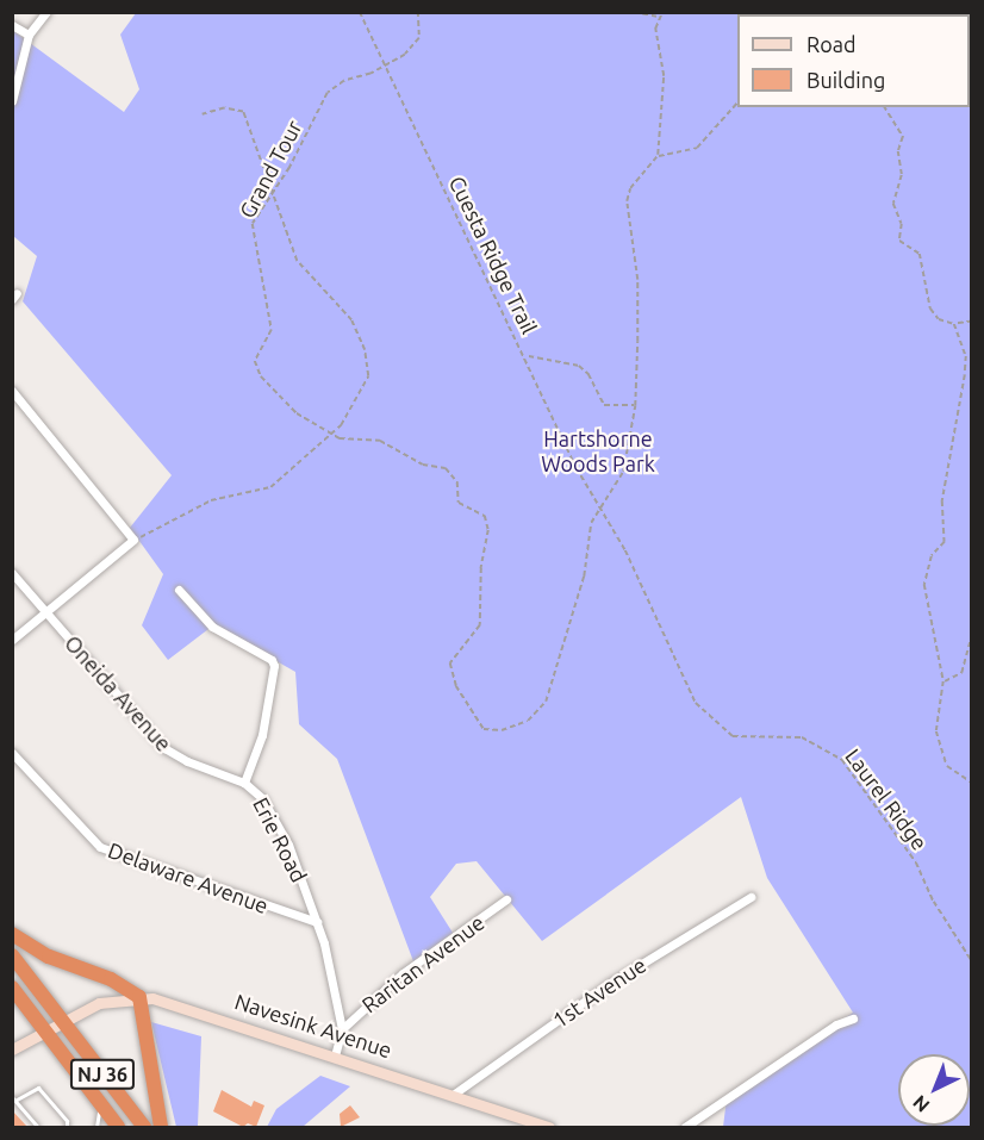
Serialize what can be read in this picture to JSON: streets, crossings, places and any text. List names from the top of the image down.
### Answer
{
  "streets": {
    "highway": ["NJ 36"],
    "main road": ["Navesink Avenue"],
    "street": [
      "Oneida Avenue",
      "Erie Road",
      "Delaware Avenue",
      "Raritan Avenue",
      "1st Avenue"
    ],
    "path": ["Grand Tour", "Cuesta Ridge Trail", "Laurel Ridge"]
  },
  "crossings": [
    ["Grand Tour", "Cuesta Ridge Trail"],
    ["Grand Tour", "Laurel Ridge"],
    ["Cuesta Ridge Trail", "Laurel Ridge"],
    ["Oneida Avenue", "Erie Road"],
    ["Erie Road", "Delaware Avenue"],
    ["Erie Road", "Raritan Avenue"],
    ["Erie Road", "Navesink Avenue"],
    ["1st Avenue", "Navesink Avenue"],
    ["Navesink Avenue", "NJ 36"]
  ],
  "parks": ["Hartshorne Woods Park"],
  "legend": ["Road", "Building"],
  "north": "bottom left"
}
